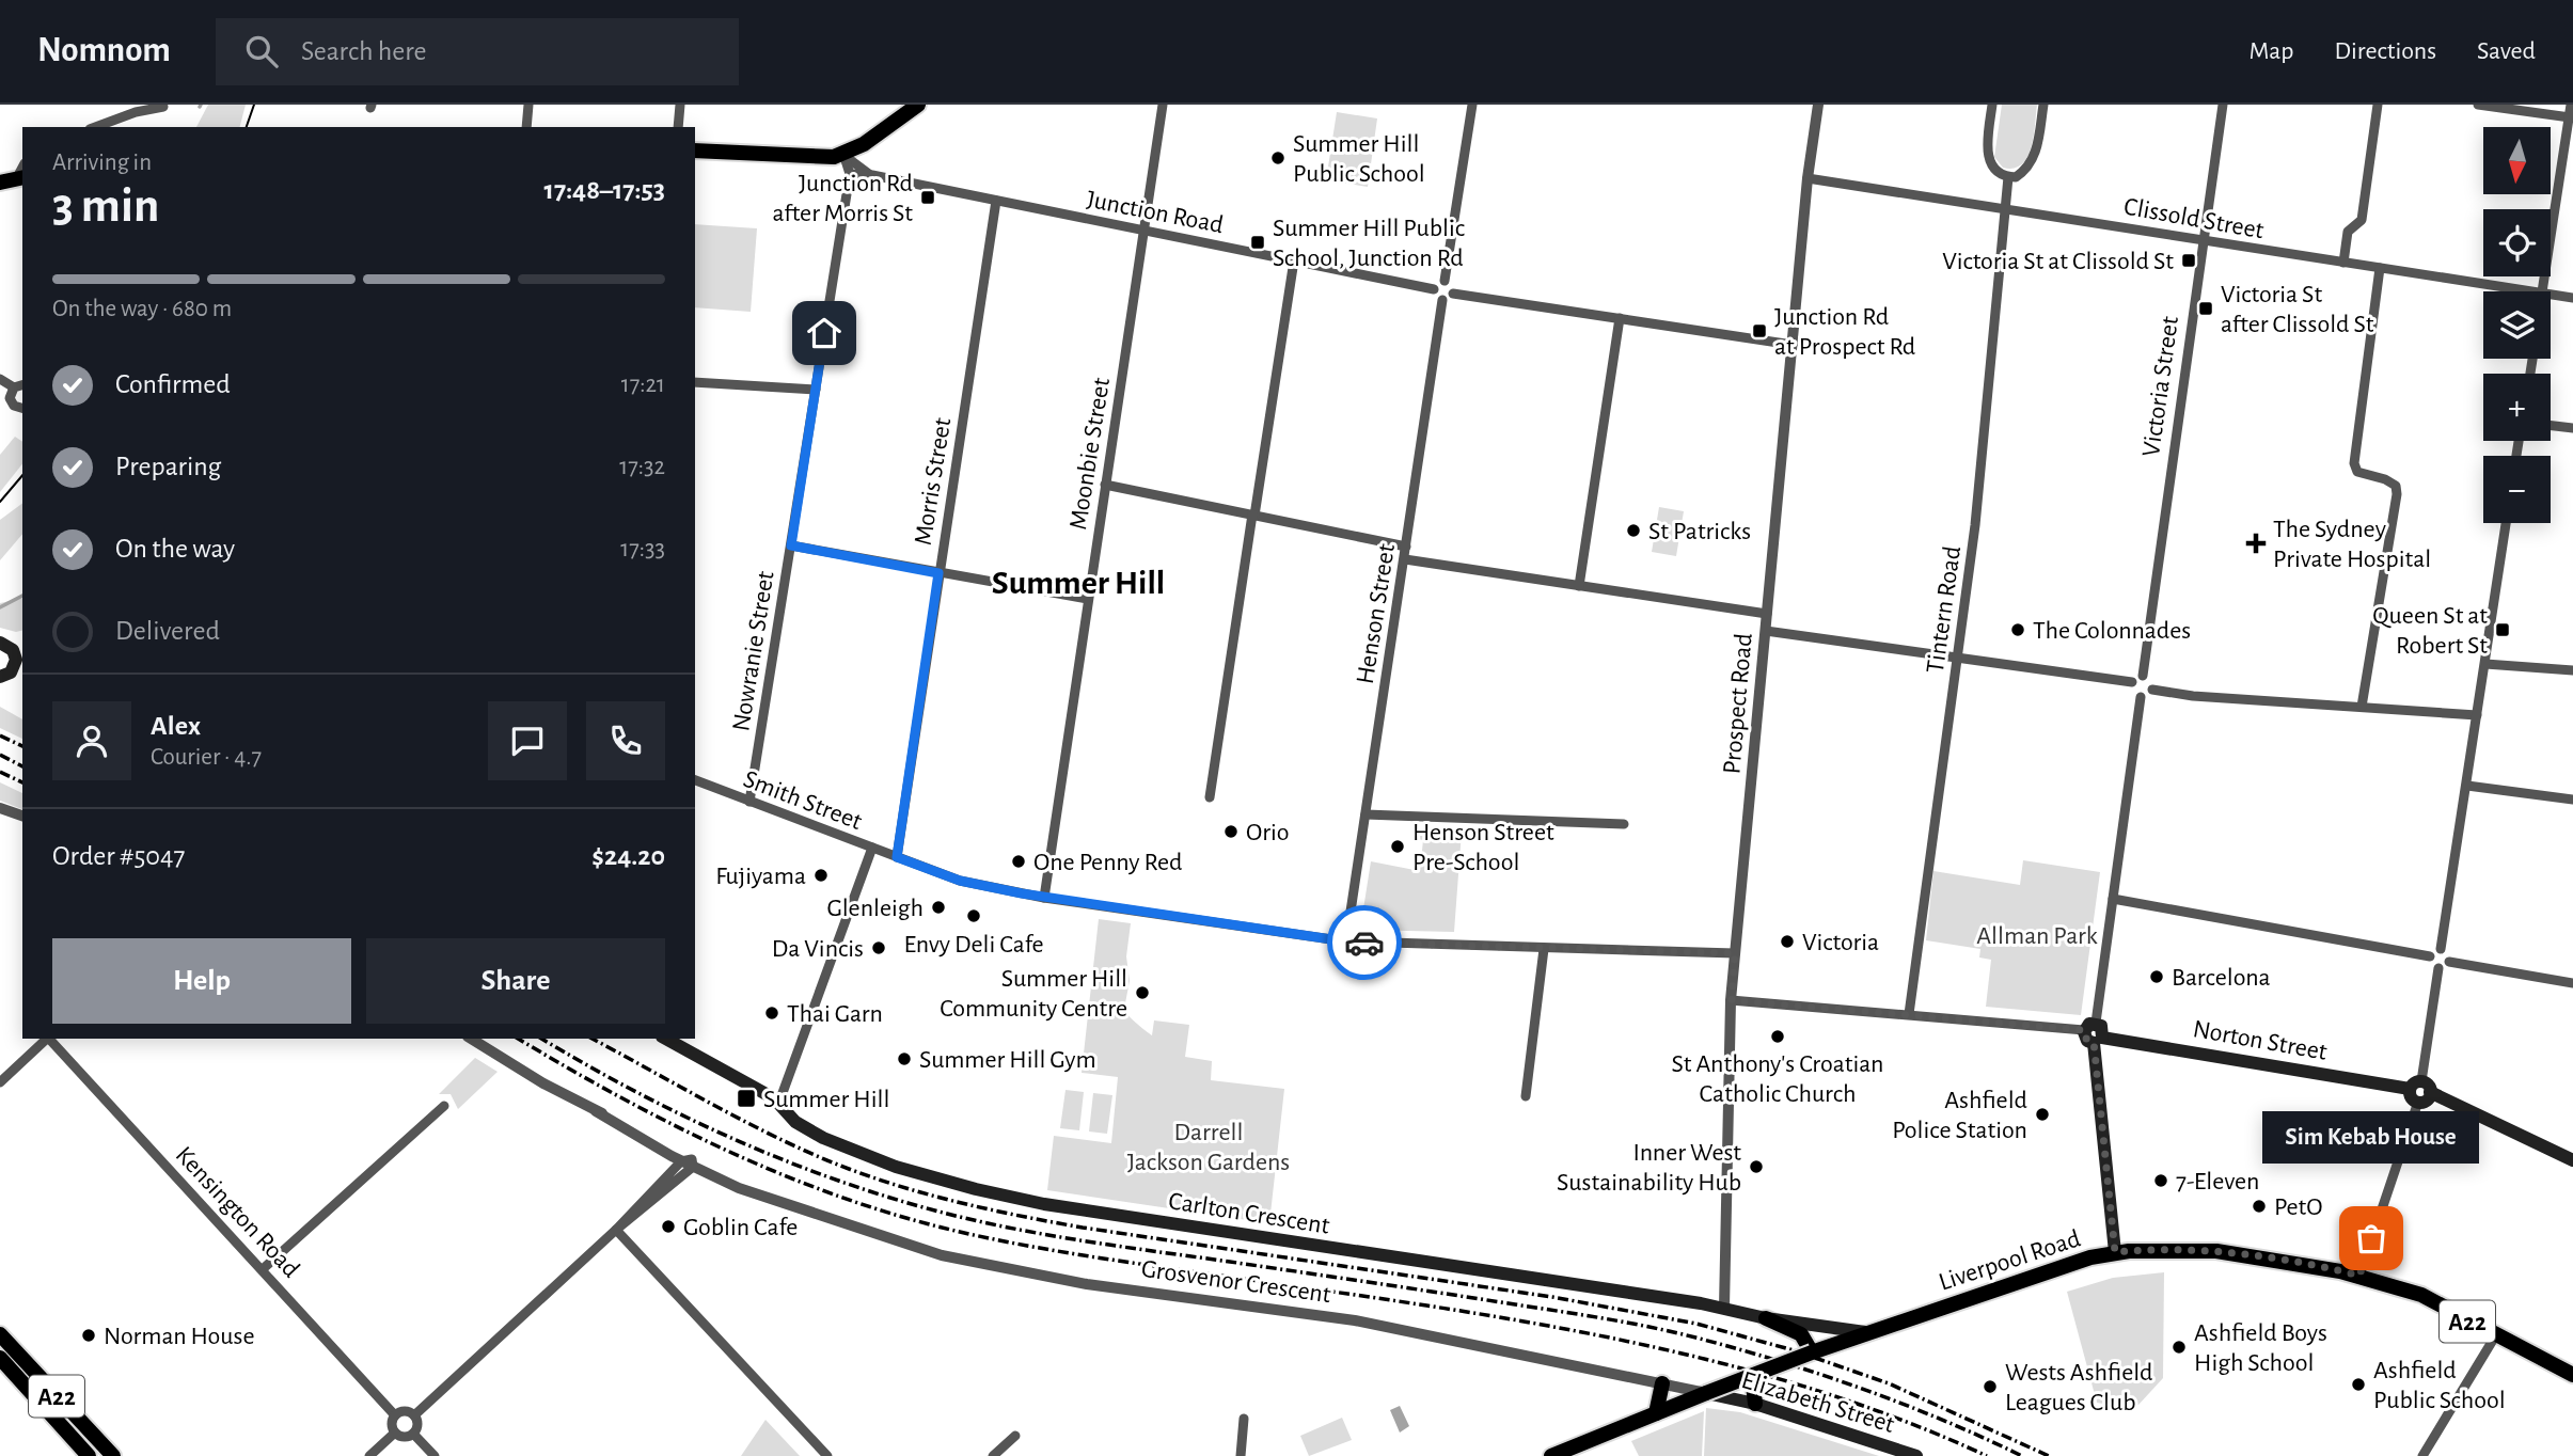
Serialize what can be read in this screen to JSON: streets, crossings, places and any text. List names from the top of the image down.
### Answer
{
  "streets": {
    "main road": [
      "Norton Street",
      "Carlton Crescent",
      "Liverpool Road",
      "A22",
      "Elizabeth Street"
    ],
    "street": [
      "Junction Road",
      "Clissold Street",
      "Victoria Street",
      "Moonbie Street",
      "Morris Street",
      "Tintern Road",
      "Henson Street",
      "Nowranie Street",
      "Prospect Road",
      "Smith Street",
      "Kensington Road",
      "Grosvenor Crescent"
    ]
  },
  "crossings": [
    ["Junction Road", "Moonbie Street"],
    ["Junction Road", "Morris Street"],
    ["Junction Road", "Henson Street"],
    ["Junction Road", "Nowranie Street"],
    ["Clissold Street", "Victoria Street"],
    ["Clissold Street", "Tintern Road"],
    ["Clissold Street", "Prospect Road"],
    ["Moonbie Street", "Smith Street"],
    ["Morris Street", "Smith Street"],
    ["Henson Street", "Smith Street"],
    ["Nowranie Street", "Smith Street"],
    ["Prospect Road", "Carlton Crescent"],
    ["Carlton Crescent", "Liverpool Road"],
    ["Liverpool Road", "Grosvenor Crescent"],
    ["Liverpool Road", "Elizabeth Street"],
    ["Grosvenor Crescent", "Elizabeth Street"]
  ],
  "districts": ["Summer Hill"],
  "parks": ["Allman Park", "Darrell Jackson Gardens"],
  "places": {
    "other": [
      "Summer Hill Public School",
      "St Patricks",
      "The Colonnades",
      "Orio",
      "Henson Street Pre-School",
      "One Penny Red",
      "Fujiyama",
      "Glenleigh",
      "Envy Deli Cafe",
      "Victoria",
      "Da Vincis",
      "Barcelona",
      "Summer Hill Community Centre",
      "Thai Garn",
      "St Anthony's Croatian Catholic Church",
      "Summer Hill Gym",
      "Ashfield Police Station",
      "Inner West Sustainability Hub",
      "7-Eleven",
      "PetO",
      "Goblin Cafe",
      "Sim Kebab House",
      "Norman House",
      "Ashfield Boys High School",
      "Ashfield Public School",
      "Wests Ashfield Leagues Club"
    ],
    "transit": [
      "Junction Rd after Morris St",
      "Summer Hill Public School, Junction Rd",
      "Victoria St at Clissold St",
      "Victoria St after Clissold St",
      "Junction Rd at Prospect Rd",
      "Queen St at Robert St",
      "Summer Hill"
    ],
    "health": ["The Sydney Private Hospital"]
  },
  "north": "bottom",
  "page": {
    "header": "Nomnom",
    "search": "Search here",
    "nav": ["Map", "Directions", "Saved"],
    "map_buttons": ["+", "−"],
    "heading": ["3 min", "Arriving in", "17:48–17:53"],
    "panel": [
      "Alex",
      "Courier · 4.7",
      "Order #5047",
      "$24.20"
    ],
    "bar": "On the way · 680 m",
    "list": [
      ["Confirmed", "17:21"],
      ["Preparing", "17:32"],
      ["On the way", "17:33"],
      "Delivered"
    ],
    "buttons": ["Help", "Share"],
    "bubble": "Sim Kebab House"
  }
}
